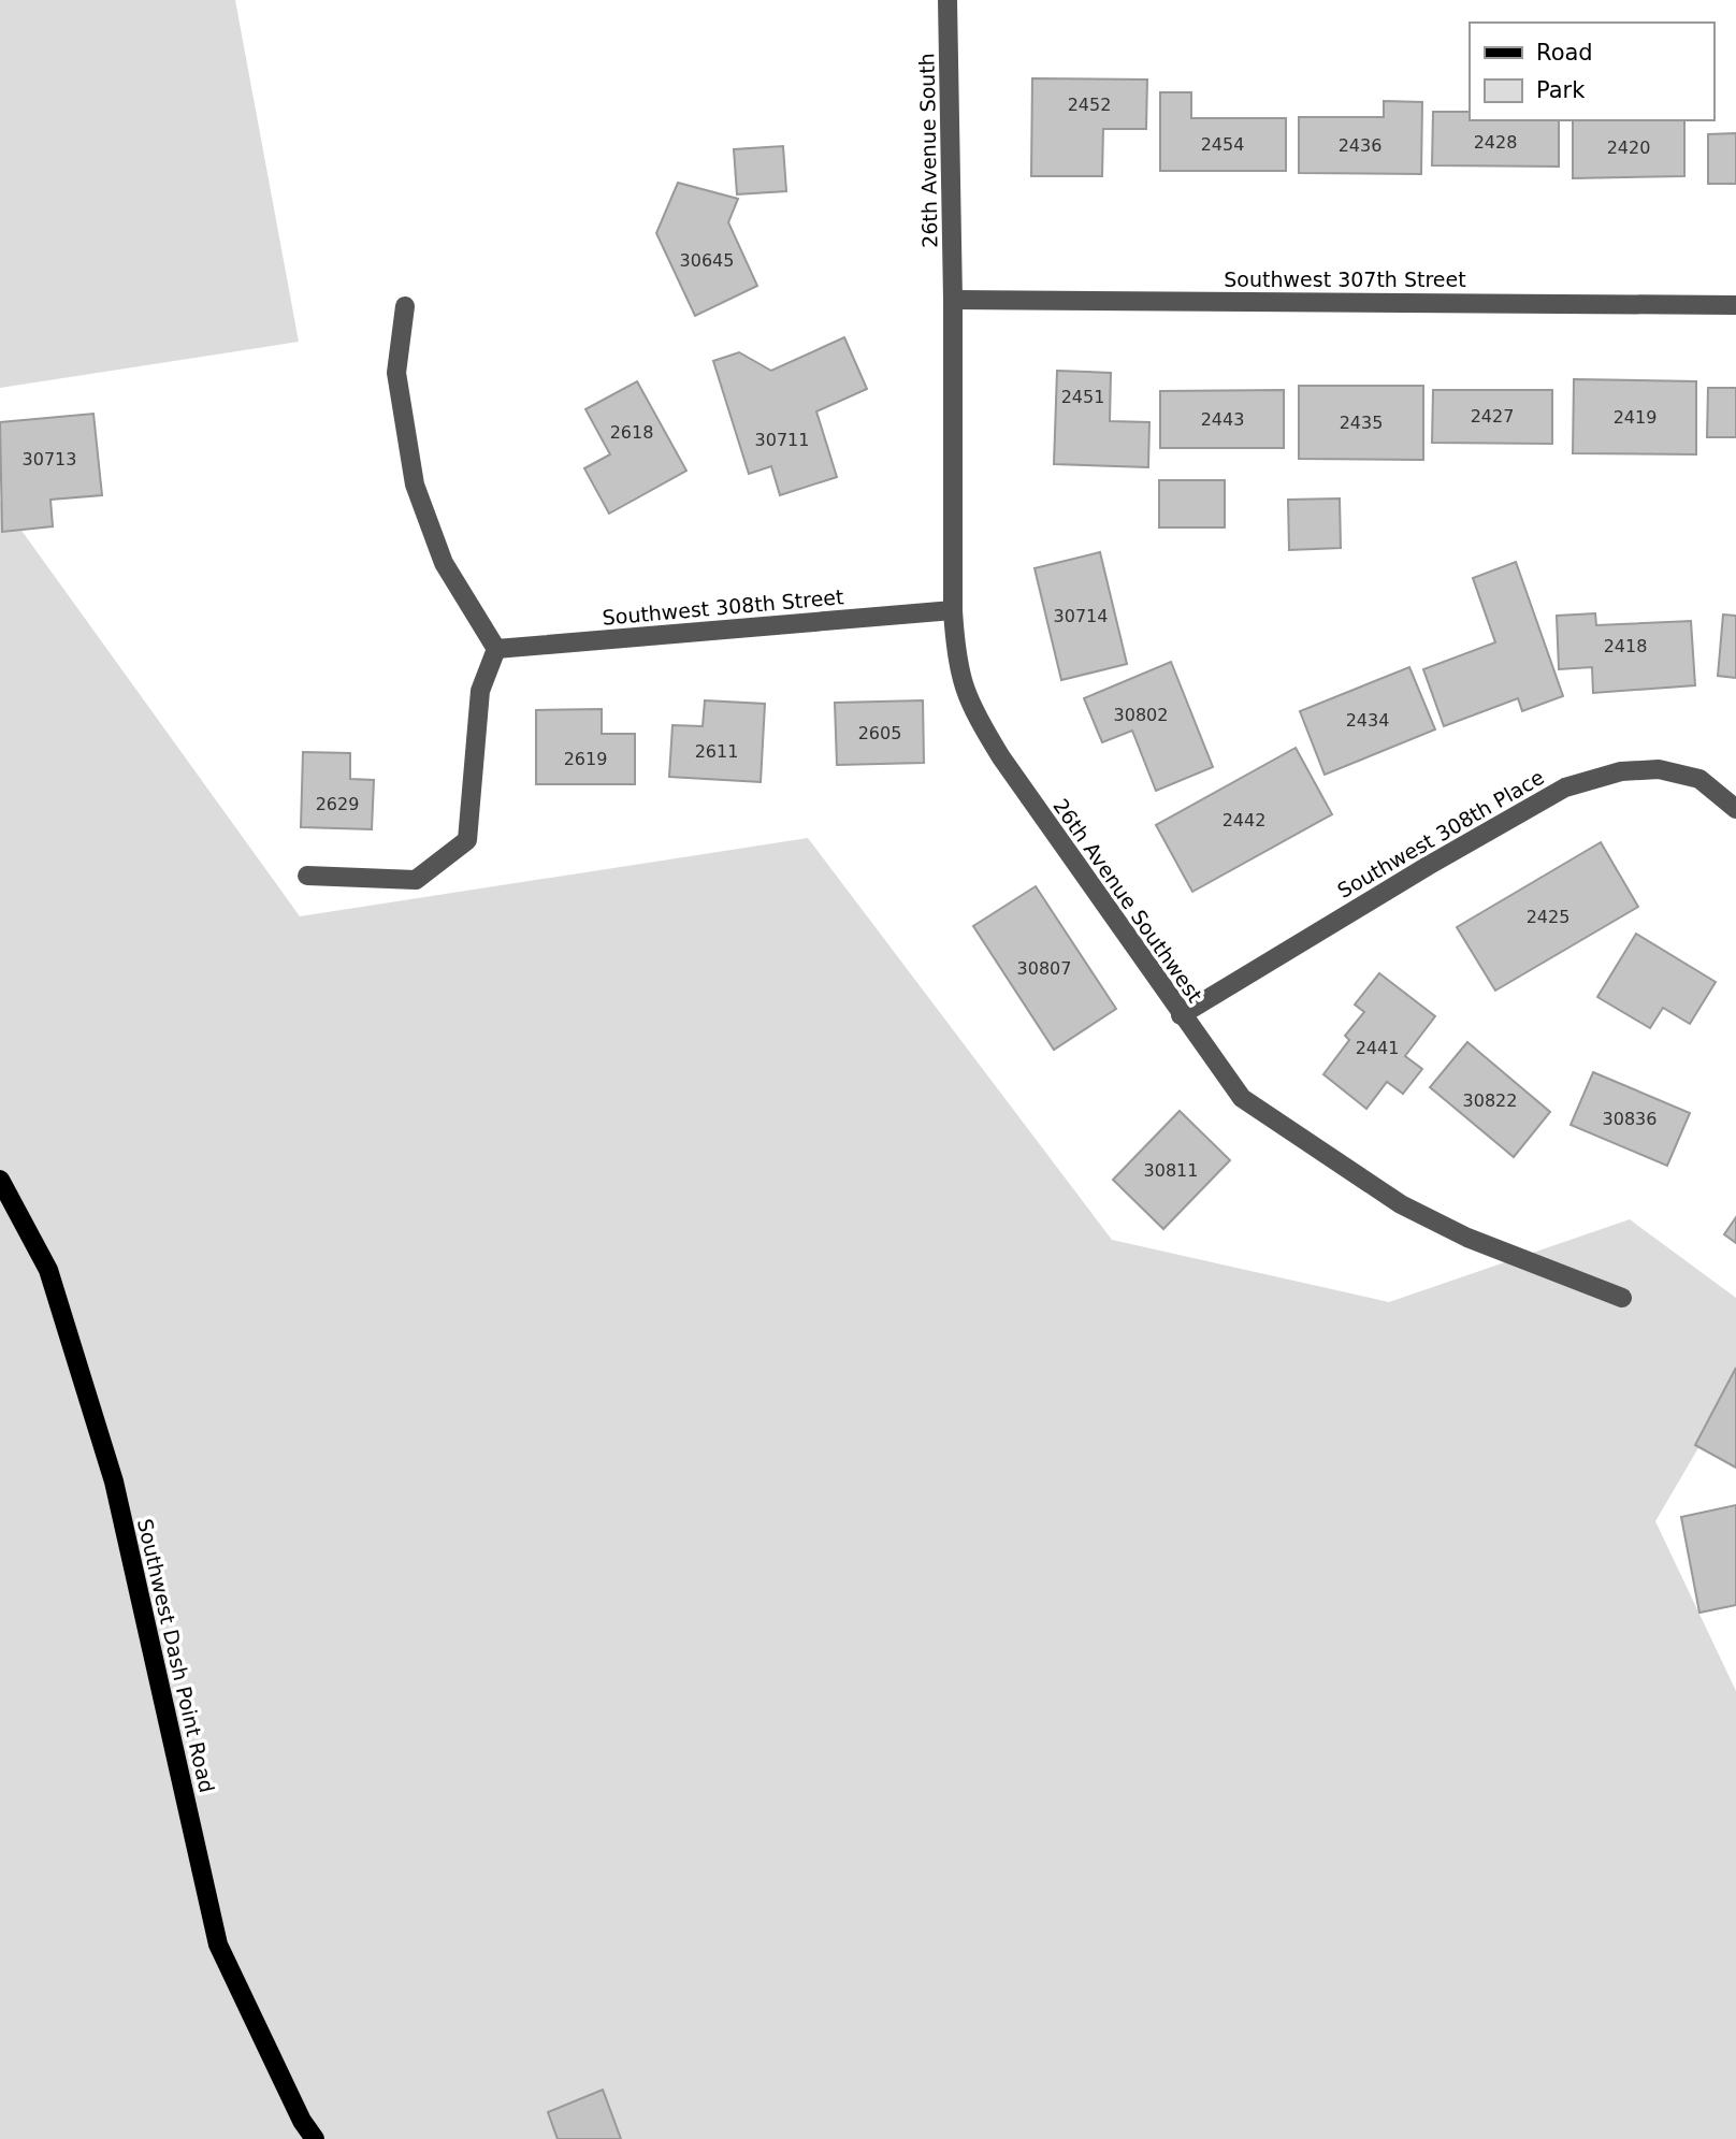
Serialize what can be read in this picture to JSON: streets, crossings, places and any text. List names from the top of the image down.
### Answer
{
  "streets": {
    "main road": ["Southwest Dash Point Road"],
    "street": [
      "26th Avenue South",
      "Southwest 307th Street",
      "Southwest 308th Street",
      "Southwest 308th Place",
      "26th Avenue Southwest"
    ]
  },
  "crossings": [
    ["26th Avenue South", "Southwest 307th Street"],
    ["26th Avenue South", "26th Avenue Southwest"],
    ["Southwest 307th Street", "26th Avenue Southwest"],
    ["Southwest 308th Street", "26th Avenue Southwest"],
    ["Southwest 308th Place", "26th Avenue Southwest"]
  ],
  "house_numbers": [
    "2452",
    "2428",
    "2454",
    "2436",
    "2420",
    "30645",
    "2451",
    "2427",
    "2419",
    "2443",
    "2435",
    "2618",
    "30711",
    "30713",
    "30714",
    "2418",
    "30802",
    "2434",
    "2605",
    "2611",
    "2619",
    "2629",
    "2442",
    "2425",
    "30807",
    "2441",
    "30822",
    "30836",
    "30811"
  ],
  "legend": ["Road", "Park"]
}
